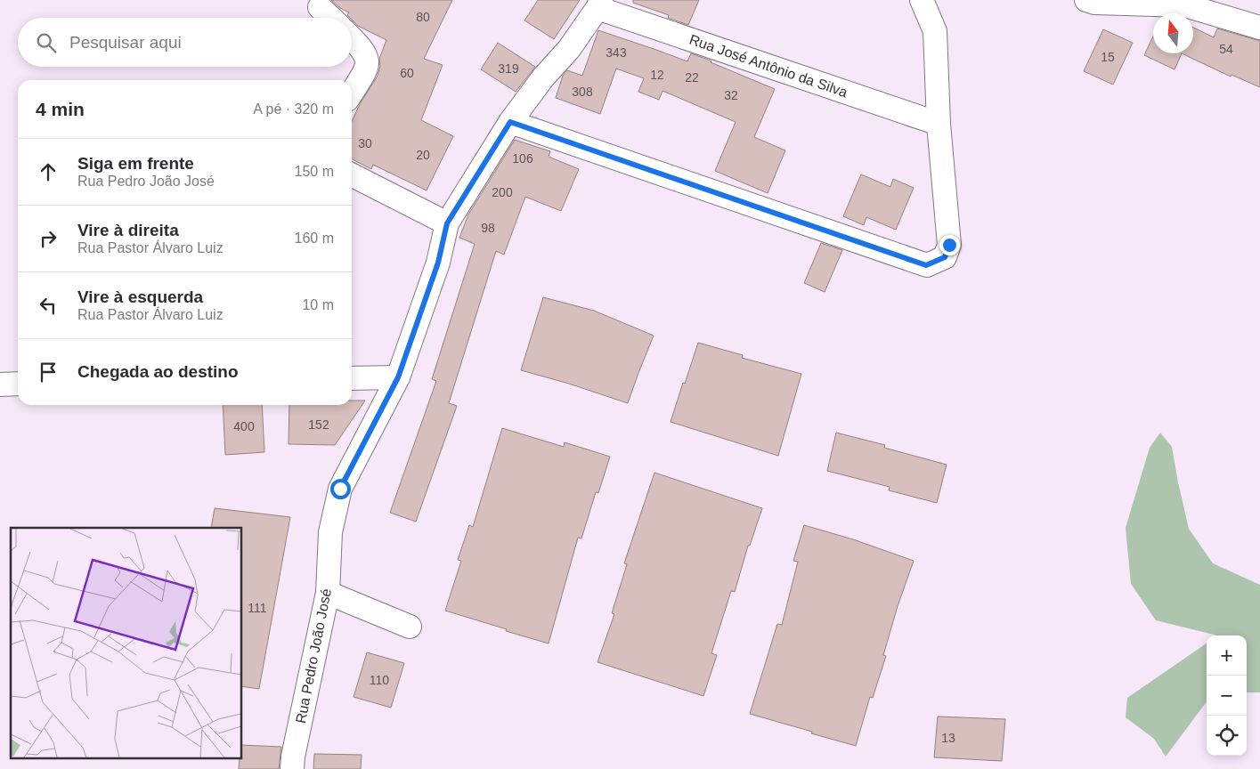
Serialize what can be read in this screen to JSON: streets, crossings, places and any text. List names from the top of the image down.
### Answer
{
  "streets": {
    "street": ["Rua José Antônio da Silva", "Rua Pedro João José"]
  },
  "crossings": [
    ["Rua José Antônio da Silva", "Rua Pedro João José"]
  ],
  "house_numbers": [
    "80",
    "54",
    "343",
    "15",
    "319",
    "60",
    "12",
    "22",
    "308",
    "32",
    "30",
    "20",
    "106",
    "200",
    "98",
    "152",
    "400",
    "111",
    "110",
    "13"
  ],
  "north": "top",
  "page": {
    "search": "Pesquisar aqui",
    "heading": ["4 min", "A pé · 320 m"],
    "list": [
      ["Siga em frente", "Rua Pedro João José", "150 m"],
      ["Vire à direita", "Rua Pastor Álvaro Luiz", "160 m"],
      ["Vire à esquerda", "Rua Pastor Álvaro Luiz", "10 m"],
      "Chegada ao destino"
    ],
    "map_buttons": ["+", "−"]
  }
}
